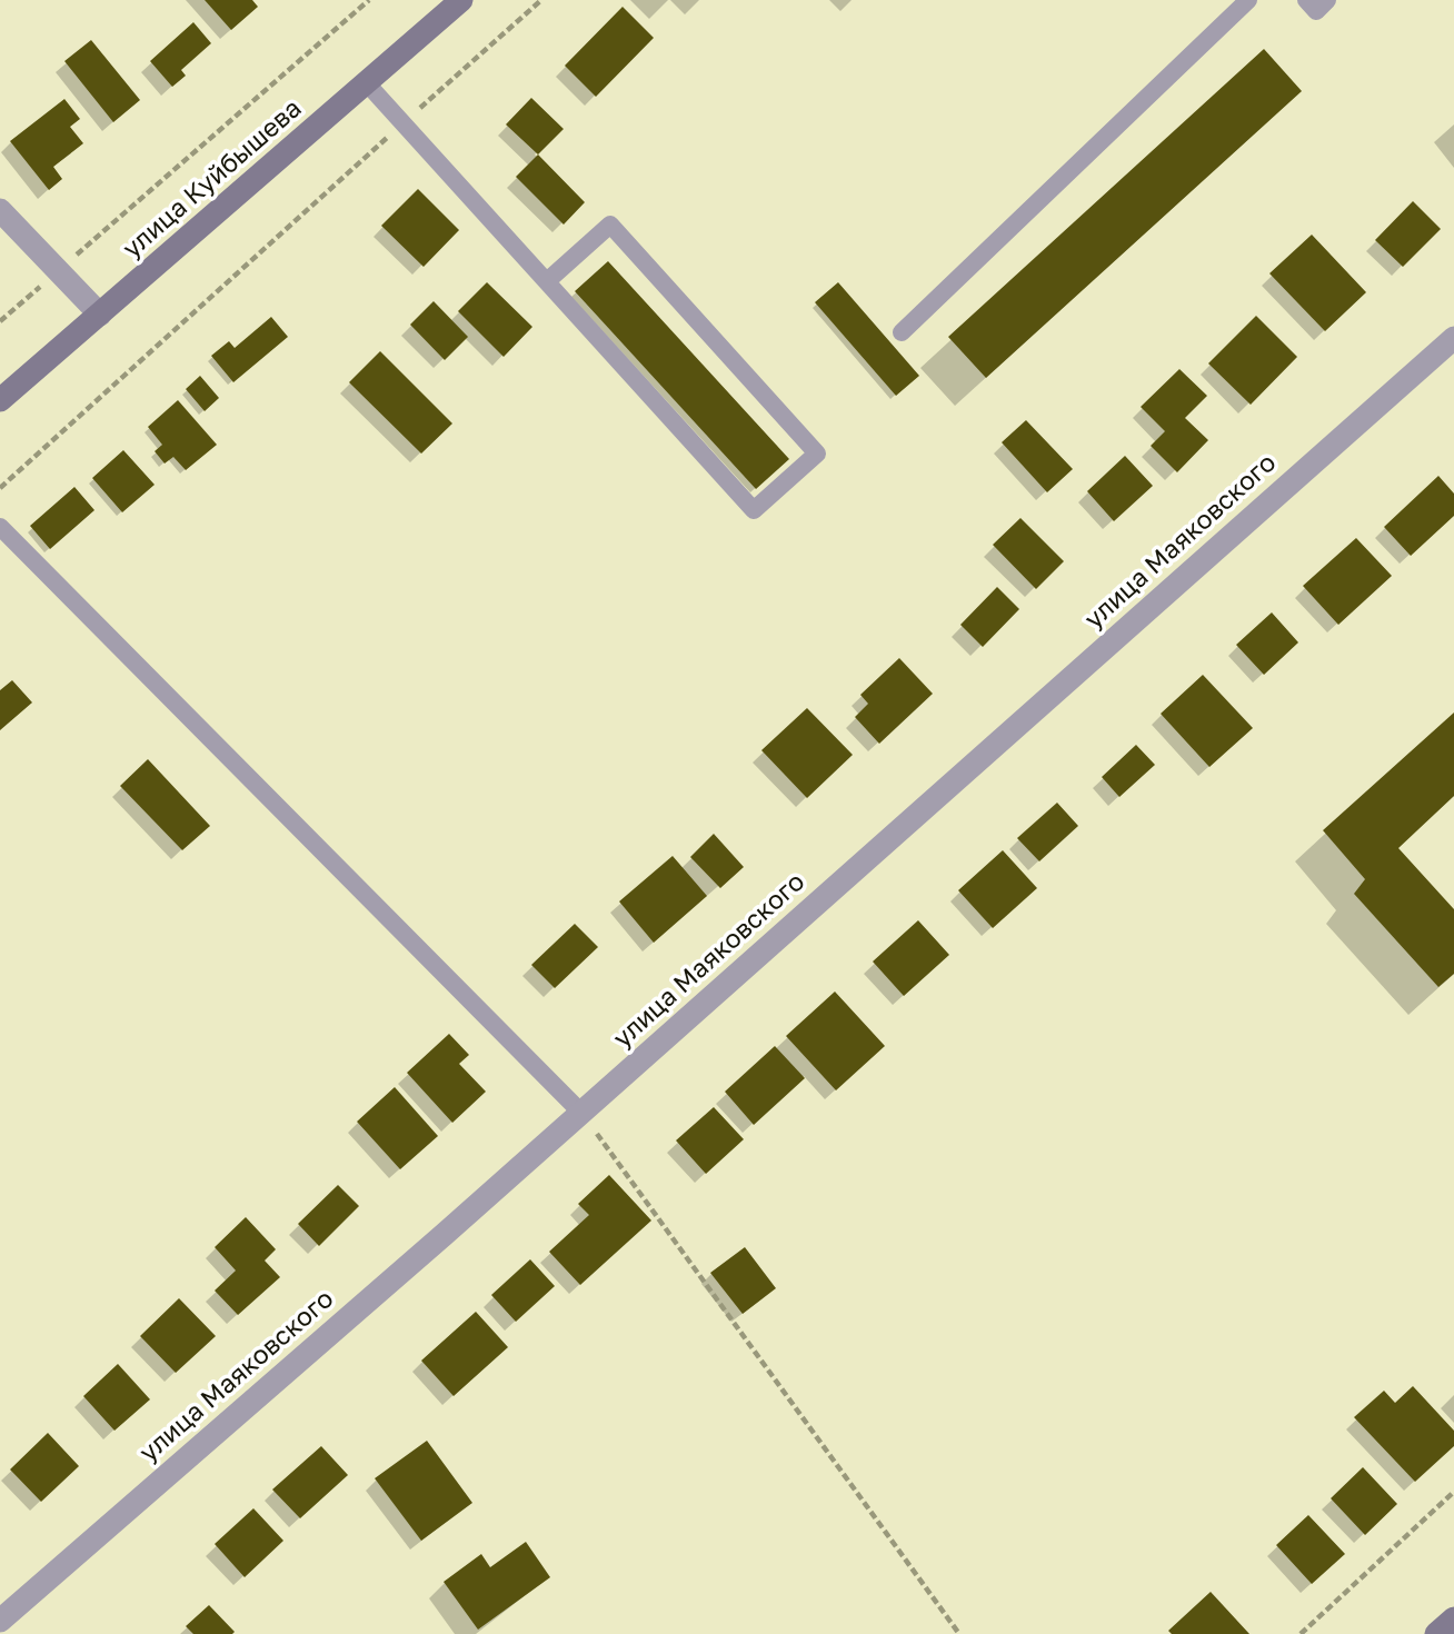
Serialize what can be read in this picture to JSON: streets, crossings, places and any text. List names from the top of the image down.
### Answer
{
  "streets": {
    "street": ["улица Куйбышева", "улица Маяковского"]
  }
}
